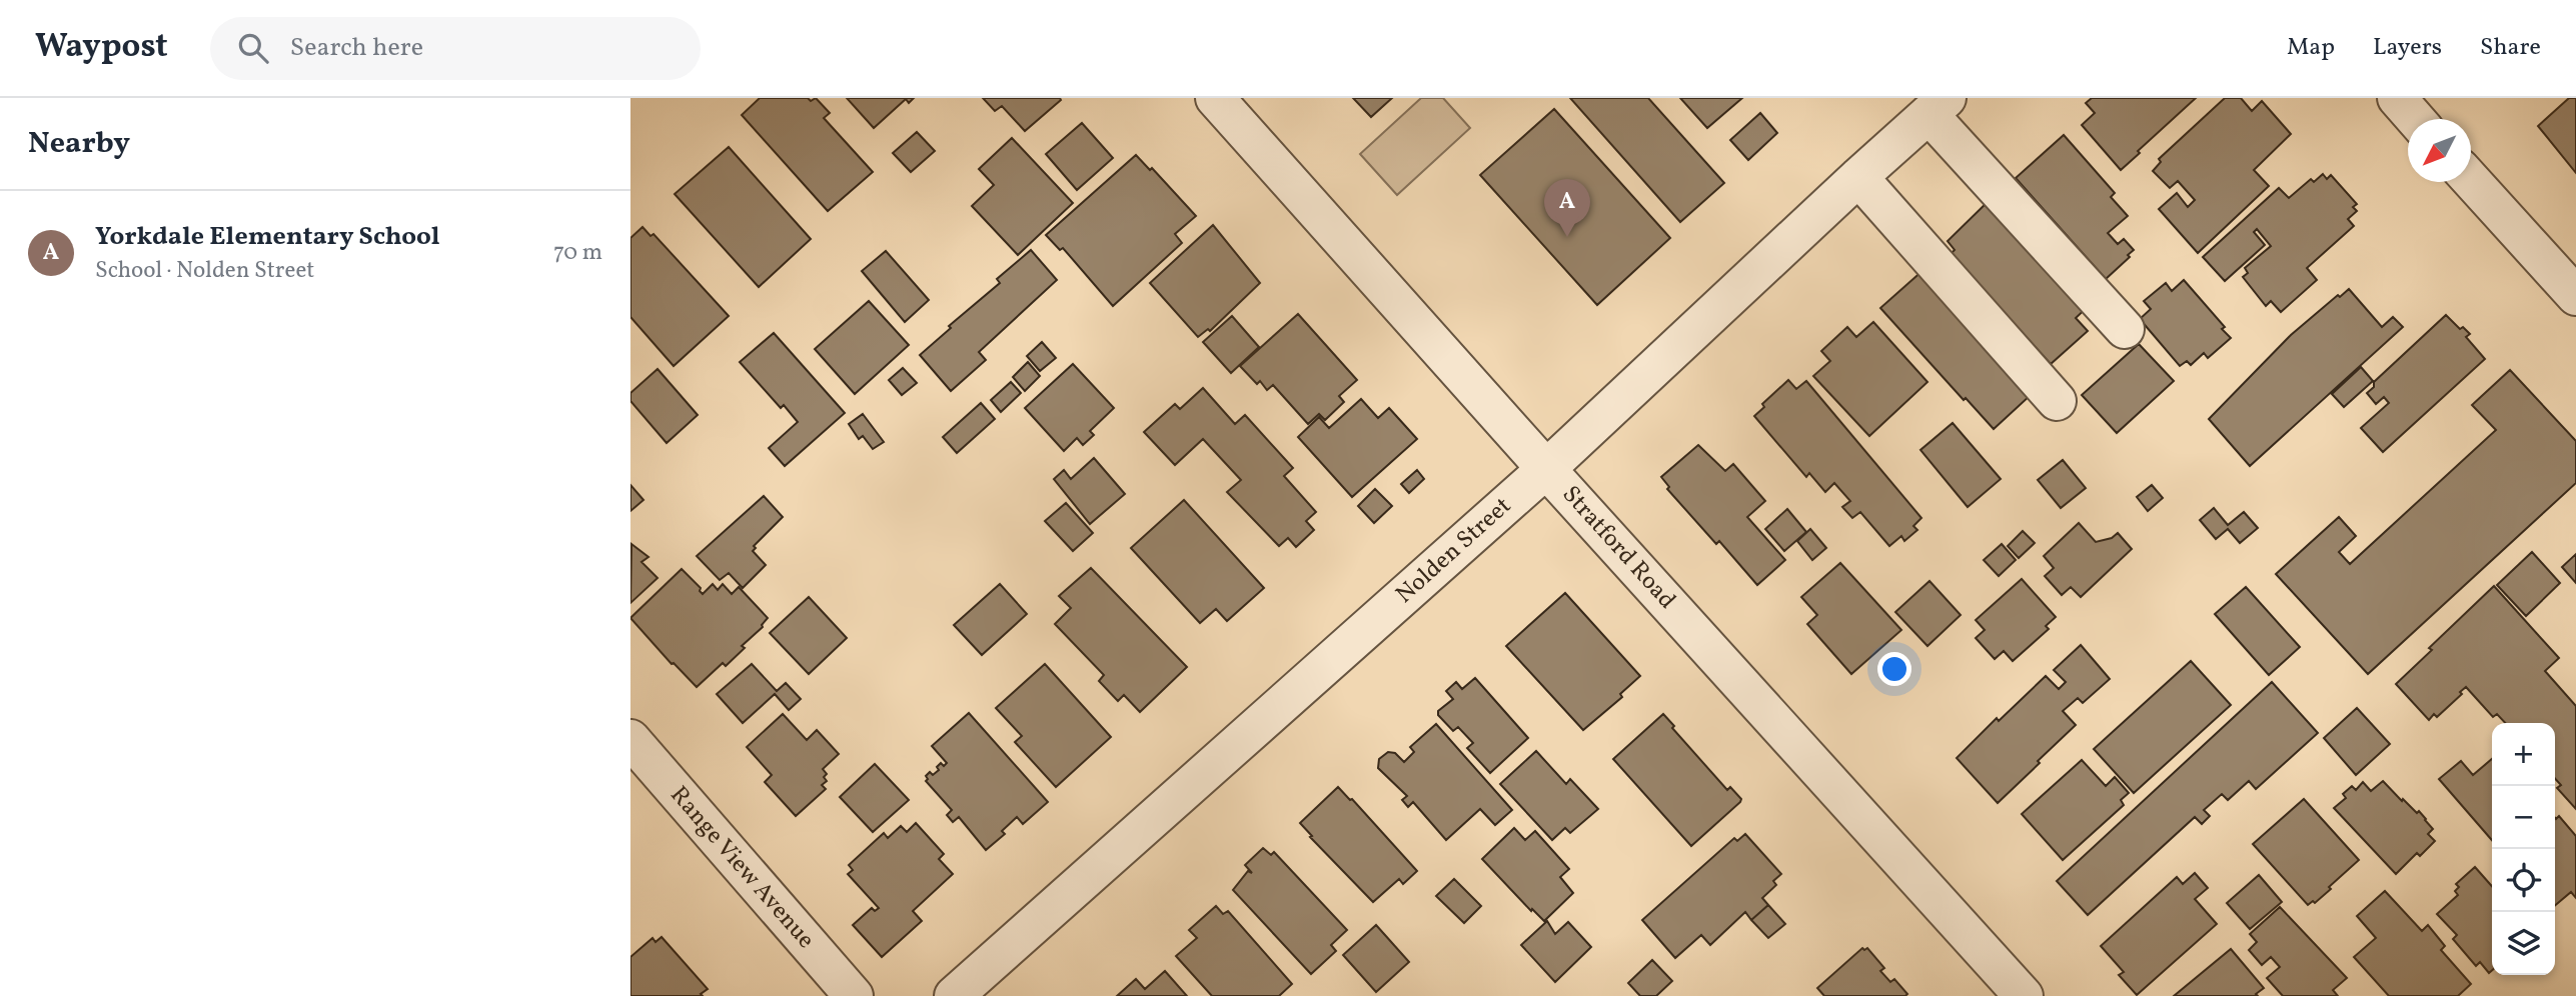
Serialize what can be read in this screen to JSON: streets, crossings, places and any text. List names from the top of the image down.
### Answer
{
  "streets": {
    "street": ["Stratford Road", "Nolden Street", "Range View Avenue"]
  },
  "crossings": [
    ["Stratford Road", "Nolden Street"]
  ],
  "north": "bottom left",
  "page": {
    "header": "Waypost",
    "search": "Search here",
    "nav": ["Map", "Layers", "Share"],
    "heading": "Nearby",
    "pins": "A",
    "list": [
      {
        "mark": "A",
        "name": "Yorkdale Elementary School",
        "note": "School · Nolden Street",
        "value": "70 m"
      }
    ],
    "map_buttons": ["+", "−"]
  }
}
